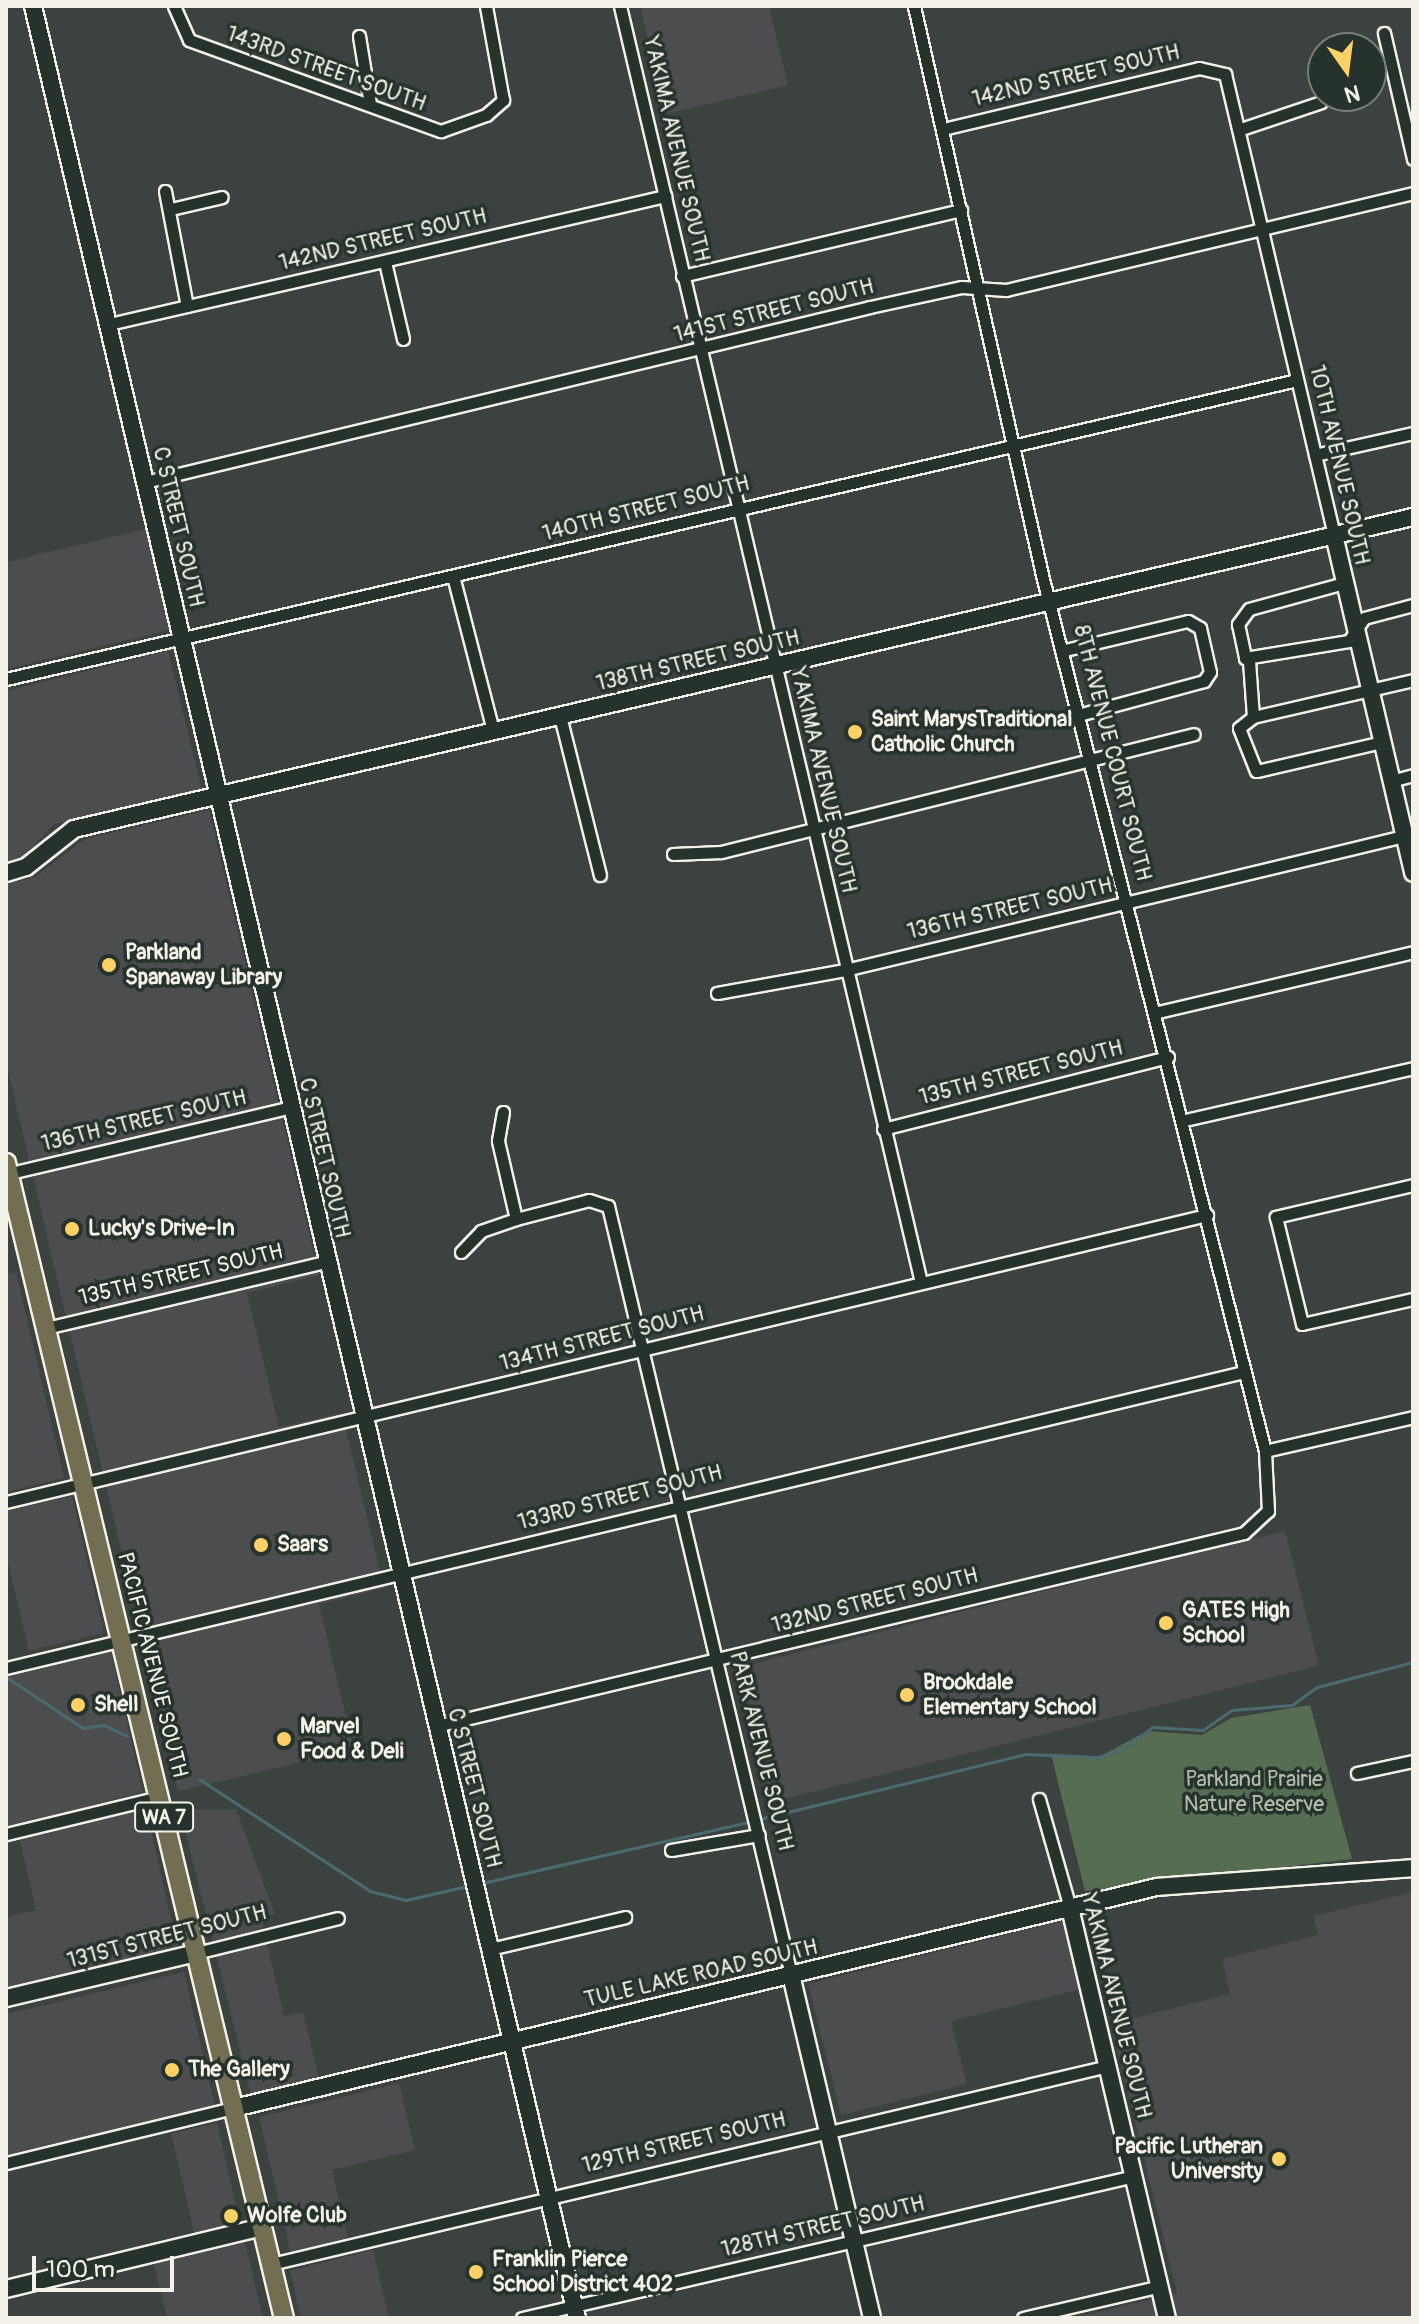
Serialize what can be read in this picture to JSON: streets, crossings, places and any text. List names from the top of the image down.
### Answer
{
  "streets": {
    "main road": ["PACIFIC AVENUE SOUTH", "WA 7"],
    "street": [
      "143RD STREET SOUTH",
      "142ND STREET SOUTH",
      "YAKIMA AVENUE SOUTH",
      "141ST STREET SOUTH",
      "10TH AVENUE SOUTH",
      "140TH STREET SOUTH",
      "C STREET SOUTH",
      "138TH STREET SOUTH",
      "8TH AVENUE COURT SOUTH",
      "136TH STREET SOUTH",
      "135TH STREET SOUTH",
      "134TH STREET SOUTH",
      "133RD STREET SOUTH",
      "132ND STREET SOUTH",
      "PARK AVENUE SOUTH",
      "131ST STREET SOUTH",
      "TULE LAKE ROAD SOUTH",
      "129TH STREET SOUTH",
      "128TH STREET SOUTH"
    ]
  },
  "crossings": [
    ["142ND STREET SOUTH", "YAKIMA AVENUE SOUTH"],
    ["142ND STREET SOUTH", "10TH AVENUE SOUTH"],
    ["142ND STREET SOUTH", "C STREET SOUTH"],
    ["142ND STREET SOUTH", "8TH AVENUE COURT SOUTH"],
    ["YAKIMA AVENUE SOUTH", "141ST STREET SOUTH"],
    ["YAKIMA AVENUE SOUTH", "140TH STREET SOUTH"],
    ["YAKIMA AVENUE SOUTH", "138TH STREET SOUTH"],
    ["YAKIMA AVENUE SOUTH", "136TH STREET SOUTH"],
    ["YAKIMA AVENUE SOUTH", "135TH STREET SOUTH"],
    ["YAKIMA AVENUE SOUTH", "134TH STREET SOUTH"],
    ["YAKIMA AVENUE SOUTH", "TULE LAKE ROAD SOUTH"],
    ["YAKIMA AVENUE SOUTH", "129TH STREET SOUTH"],
    ["YAKIMA AVENUE SOUTH", "128TH STREET SOUTH"],
    ["141ST STREET SOUTH", "10TH AVENUE SOUTH"],
    ["141ST STREET SOUTH", "C STREET SOUTH"],
    ["141ST STREET SOUTH", "8TH AVENUE COURT SOUTH"],
    ["10TH AVENUE SOUTH", "140TH STREET SOUTH"],
    ["10TH AVENUE SOUTH", "138TH STREET SOUTH"],
    ["10TH AVENUE SOUTH", "136TH STREET SOUTH"],
    ["140TH STREET SOUTH", "C STREET SOUTH"],
    ["140TH STREET SOUTH", "8TH AVENUE COURT SOUTH"],
    ["C STREET SOUTH", "138TH STREET SOUTH"],
    ["C STREET SOUTH", "136TH STREET SOUTH"],
    ["C STREET SOUTH", "135TH STREET SOUTH"],
    ["C STREET SOUTH", "134TH STREET SOUTH"],
    ["C STREET SOUTH", "133RD STREET SOUTH"],
    ["C STREET SOUTH", "132ND STREET SOUTH"],
    ["C STREET SOUTH", "TULE LAKE ROAD SOUTH"],
    ["C STREET SOUTH", "129TH STREET SOUTH"],
    ["C STREET SOUTH", "128TH STREET SOUTH"],
    ["138TH STREET SOUTH", "8TH AVENUE COURT SOUTH"],
    ["8TH AVENUE COURT SOUTH", "136TH STREET SOUTH"],
    ["8TH AVENUE COURT SOUTH", "135TH STREET SOUTH"],
    ["8TH AVENUE COURT SOUTH", "134TH STREET SOUTH"],
    ["8TH AVENUE COURT SOUTH", "133RD STREET SOUTH"],
    ["8TH AVENUE COURT SOUTH", "132ND STREET SOUTH"],
    ["136TH STREET SOUTH", "PACIFIC AVENUE SOUTH"],
    ["135TH STREET SOUTH", "PACIFIC AVENUE SOUTH"],
    ["134TH STREET SOUTH", "PACIFIC AVENUE SOUTH"],
    ["134TH STREET SOUTH", "PARK AVENUE SOUTH"],
    ["133RD STREET SOUTH", "PACIFIC AVENUE SOUTH"],
    ["133RD STREET SOUTH", "PARK AVENUE SOUTH"],
    ["132ND STREET SOUTH", "PARK AVENUE SOUTH"],
    ["PACIFIC AVENUE SOUTH", "131ST STREET SOUTH"],
    ["PACIFIC AVENUE SOUTH", "TULE LAKE ROAD SOUTH"],
    ["PACIFIC AVENUE SOUTH", "129TH STREET SOUTH"],
    ["PARK AVENUE SOUTH", "TULE LAKE ROAD SOUTH"],
    ["PARK AVENUE SOUTH", "129TH STREET SOUTH"],
    ["PARK AVENUE SOUTH", "128TH STREET SOUTH"]
  ],
  "parks": ["Parkland Prairie Nature Reserve"],
  "places": [
    "Saint MarysTraditional Catholic Church",
    "Parkland Spanaway Library",
    "Lucky's Drive-In",
    "Saars",
    "GATES High School",
    "Brookdale Elementary School",
    "Shell",
    "Marvel Food & Deli",
    "The Gallery",
    "Pacific Lutheran University",
    "Wolfe Club",
    "Franklin Pierce School District 402"
  ],
  "scale_bar": "100 m",
  "north": "bottom"
}
